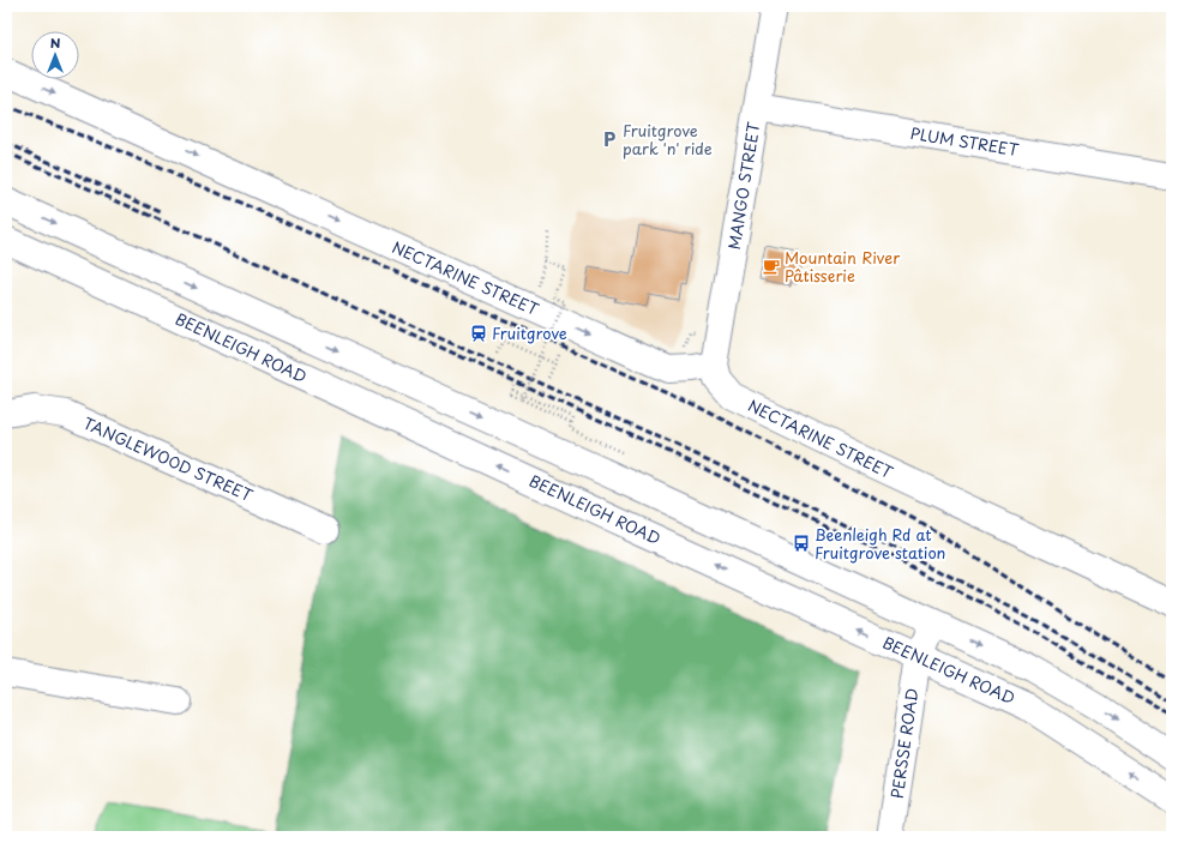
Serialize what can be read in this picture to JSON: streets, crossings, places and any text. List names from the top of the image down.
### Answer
{
  "streets": {
    "street": [
      "PLUM STREET",
      "MANGO STREET",
      "NECTARINE STREET",
      "BEENLEIGH ROAD",
      "TANGLEWOOD STREET",
      "PERSSE ROAD"
    ]
  },
  "crossings": [
    ["PLUM STREET", "MANGO STREET"],
    ["MANGO STREET", "NECTARINE STREET"],
    ["BEENLEIGH ROAD", "PERSSE ROAD"]
  ],
  "places": {
    "parking": ["Fruitgrove park 'n' ride"],
    "cafe": ["Mountain River Pâtisserie"],
    "station": ["Fruitgrove"],
    "bus stop": ["Beenleigh Rd at Fruitgrove station"]
  },
  "north": "top"
}
